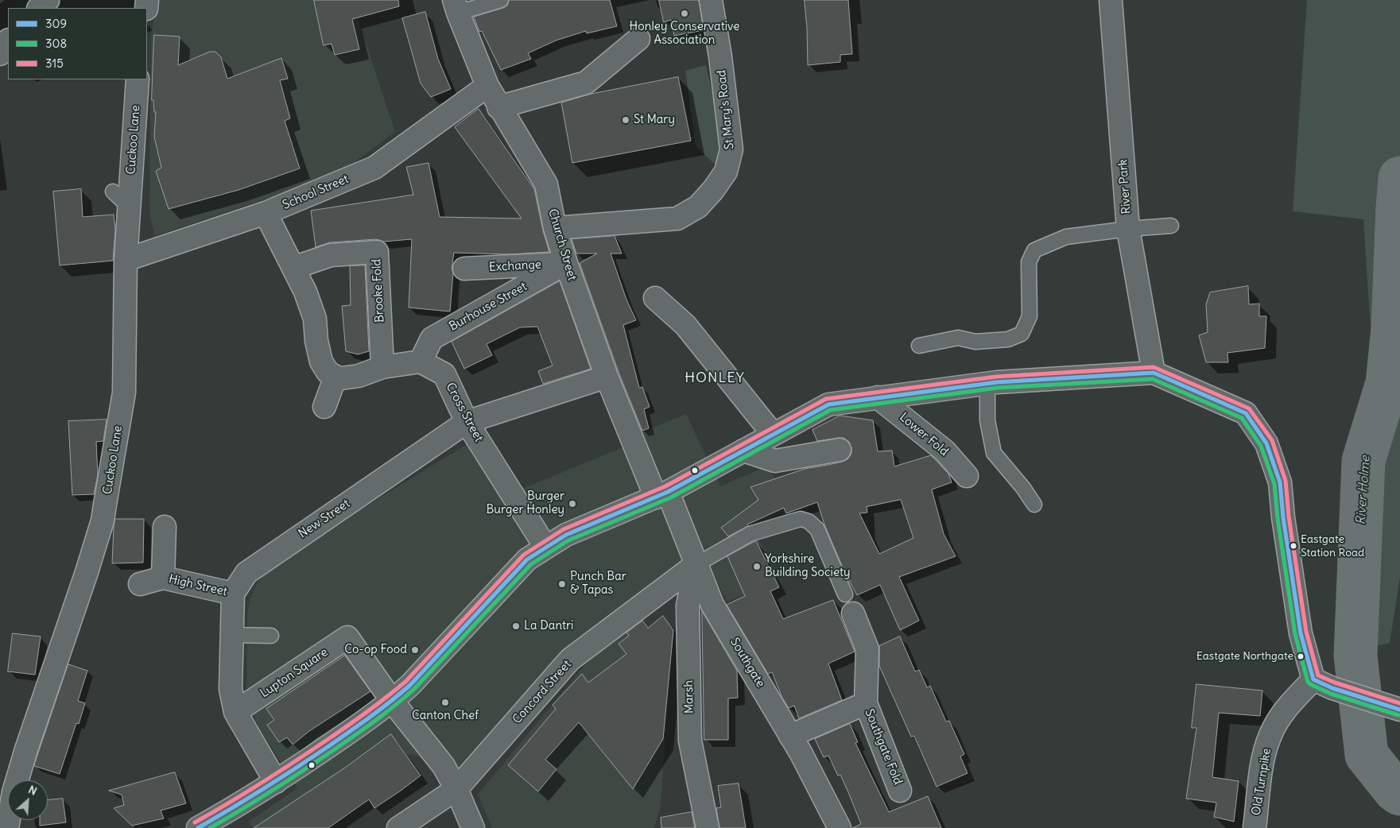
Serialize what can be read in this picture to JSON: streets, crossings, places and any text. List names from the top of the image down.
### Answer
{
  "streets": {
    "street": [
      "St Mary's Road",
      "Cuckoo Lane",
      "River Park",
      "School Street",
      "Church Street",
      "Exchange",
      "Brooke Fold",
      "Burhouse Street",
      "Cross Street",
      "Lower Fold",
      "New Street",
      "High Street",
      "Southgate",
      "Lupton Square",
      "Concord Street",
      "Marsh",
      "Southgate Fold",
      "Old Turnpike"
    ]
  },
  "crossings": [
    ["St Mary's Road", "Church Street"],
    ["Cuckoo Lane", "School Street"],
    ["School Street", "Church Street"],
    ["Church Street", "Exchange"],
    ["Church Street", "Burhouse Street"],
    ["Church Street", "New Street"],
    ["Church Street", "Southgate"],
    ["Exchange", "Burhouse Street"],
    ["Burhouse Street", "Cross Street"],
    ["Cross Street", "New Street"],
    ["New Street", "High Street"],
    ["Southgate", "Concord Street"],
    ["Southgate", "Marsh"],
    ["Southgate", "Southgate Fold"],
    ["Concord Street", "Marsh"]
  ],
  "districts": ["HONLEY"],
  "water": ["River Holme"],
  "places": [
    "Honley Conservative Association",
    "St Mary",
    "Burger Burger Honley",
    "Eastgate Station Road",
    "Yorkshire Building Society",
    "Punch Bar & Tapas",
    "La Dantri",
    "Co-op Food",
    "Eastgate Northgate",
    "Canton Chef"
  ],
  "lines": ["transit line 315", "transit line 309", "transit line 308"],
  "legend": ["309", "308", "315"],
  "north": "top right"
}
